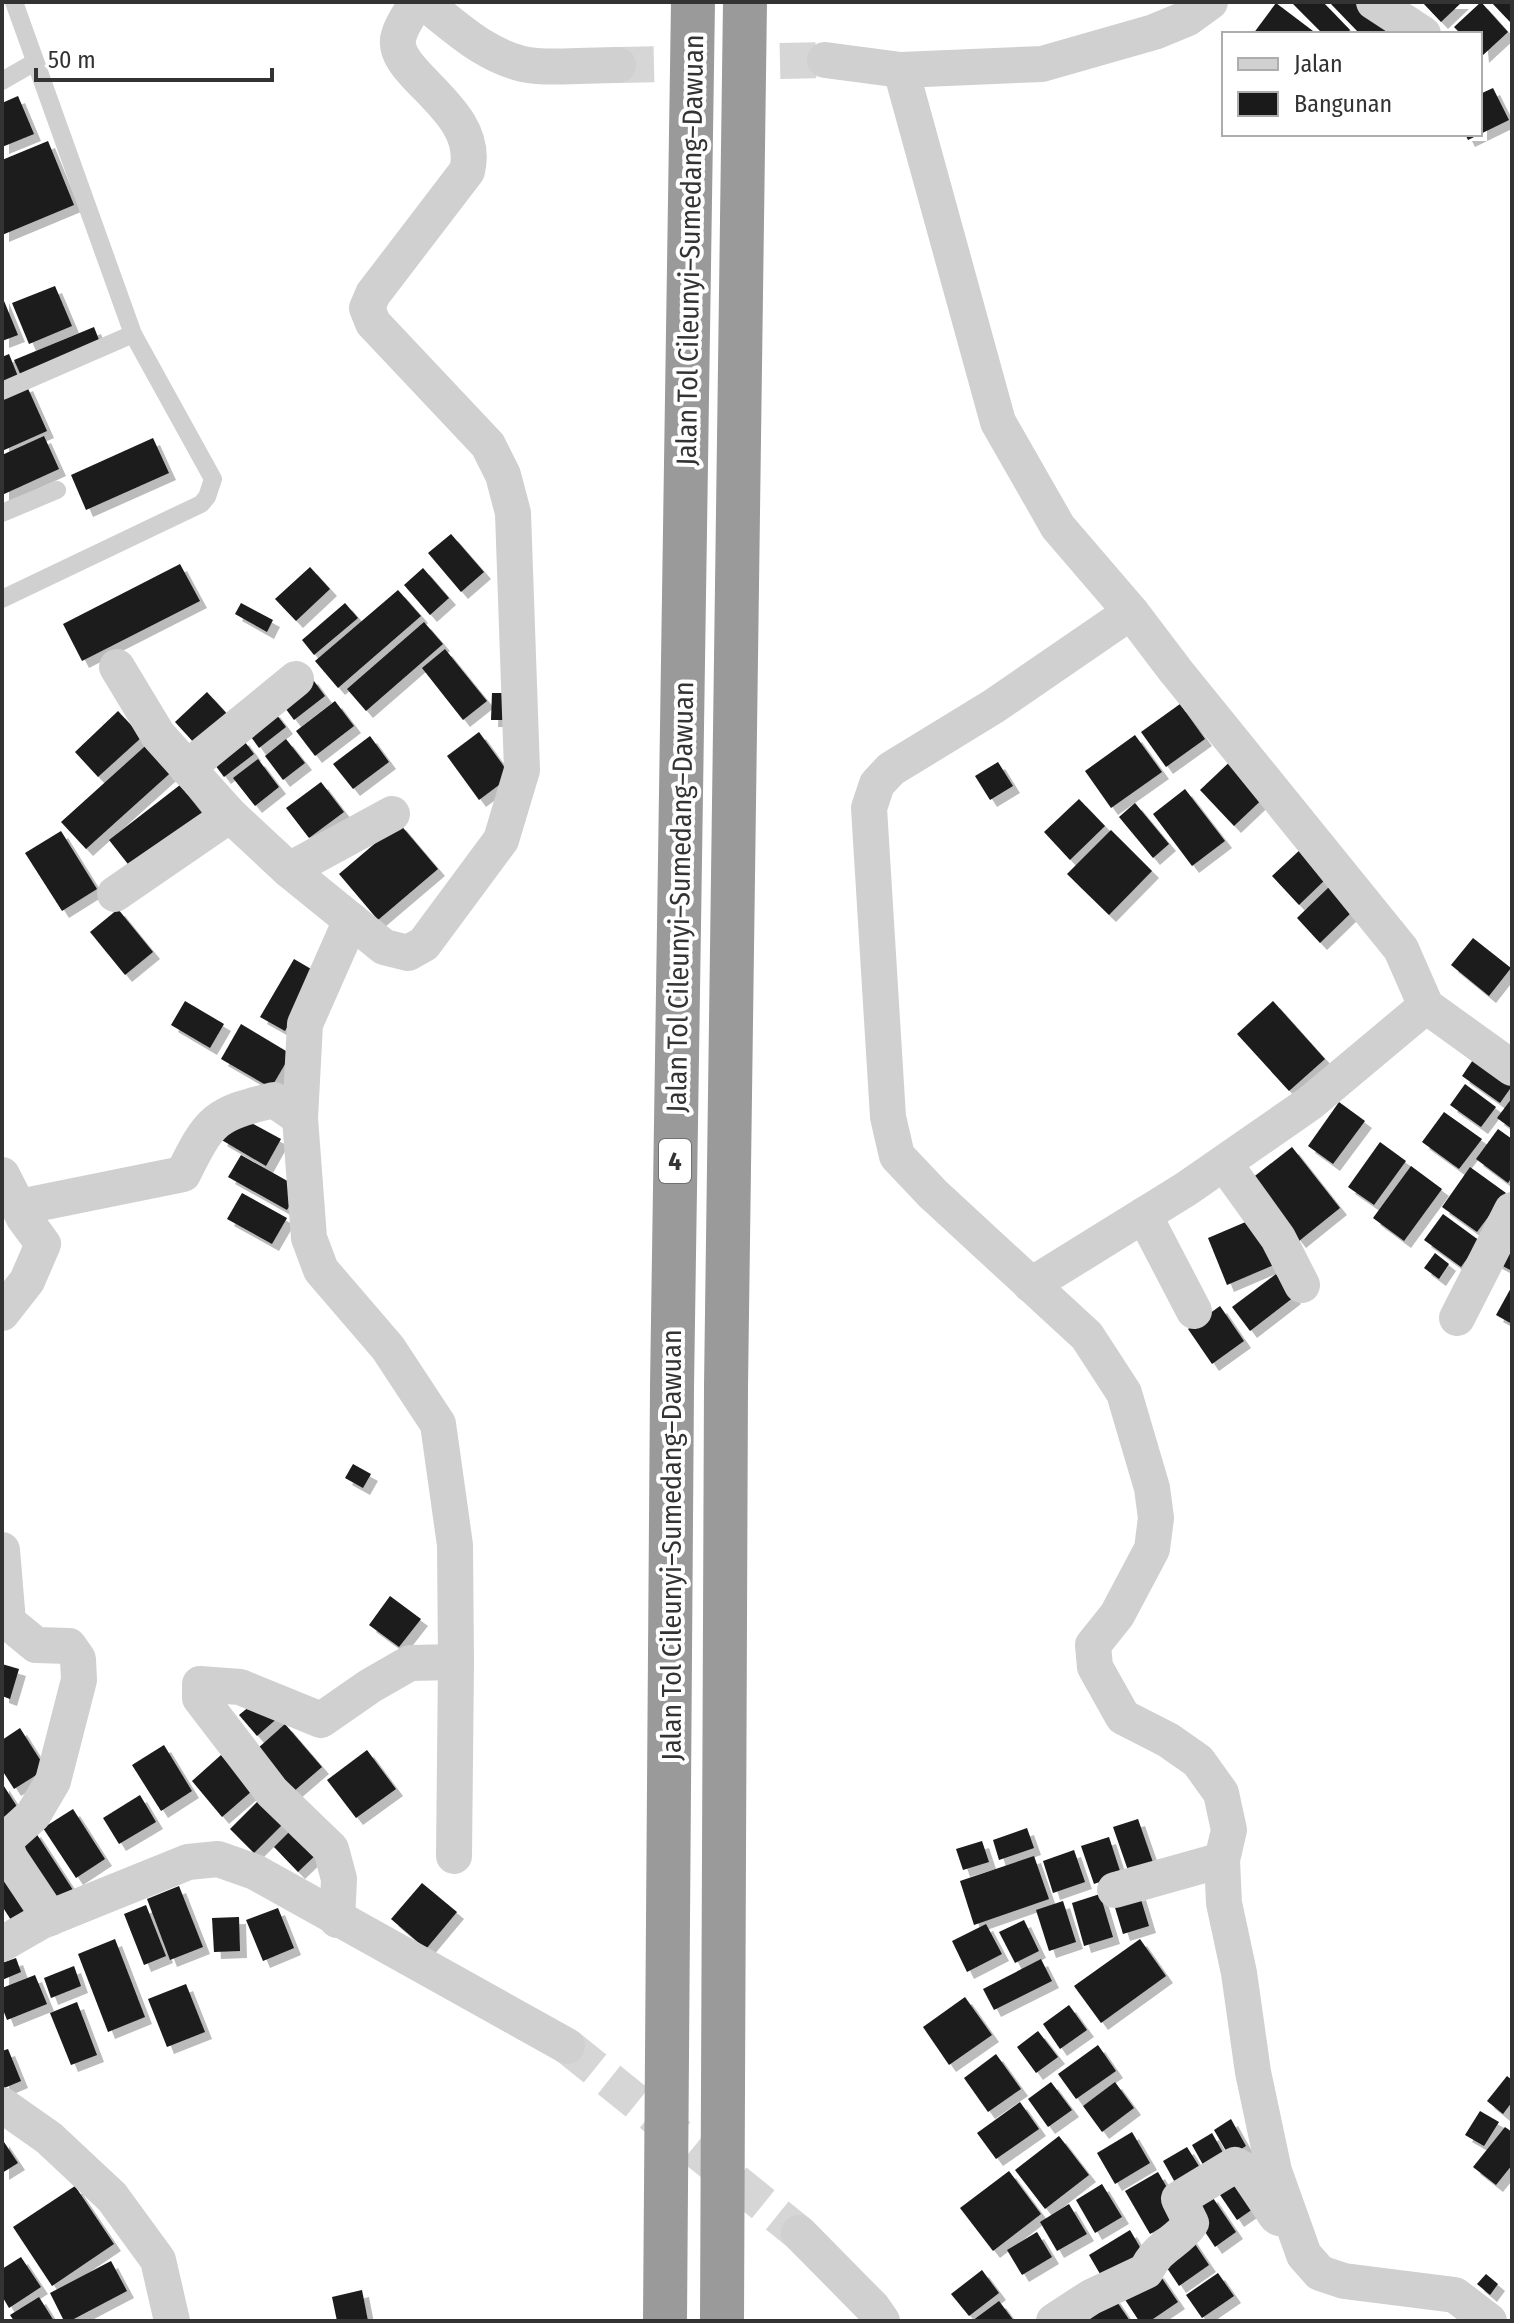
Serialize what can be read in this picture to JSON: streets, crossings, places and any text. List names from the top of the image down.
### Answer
{
  "streets": {
    "highway": ["Jalan Tol Cileunyi–Sumedang–Dawuan", "4"]
  },
  "legend": ["Jalan", "Bangunan"],
  "scale_bar": "50 m"
}
